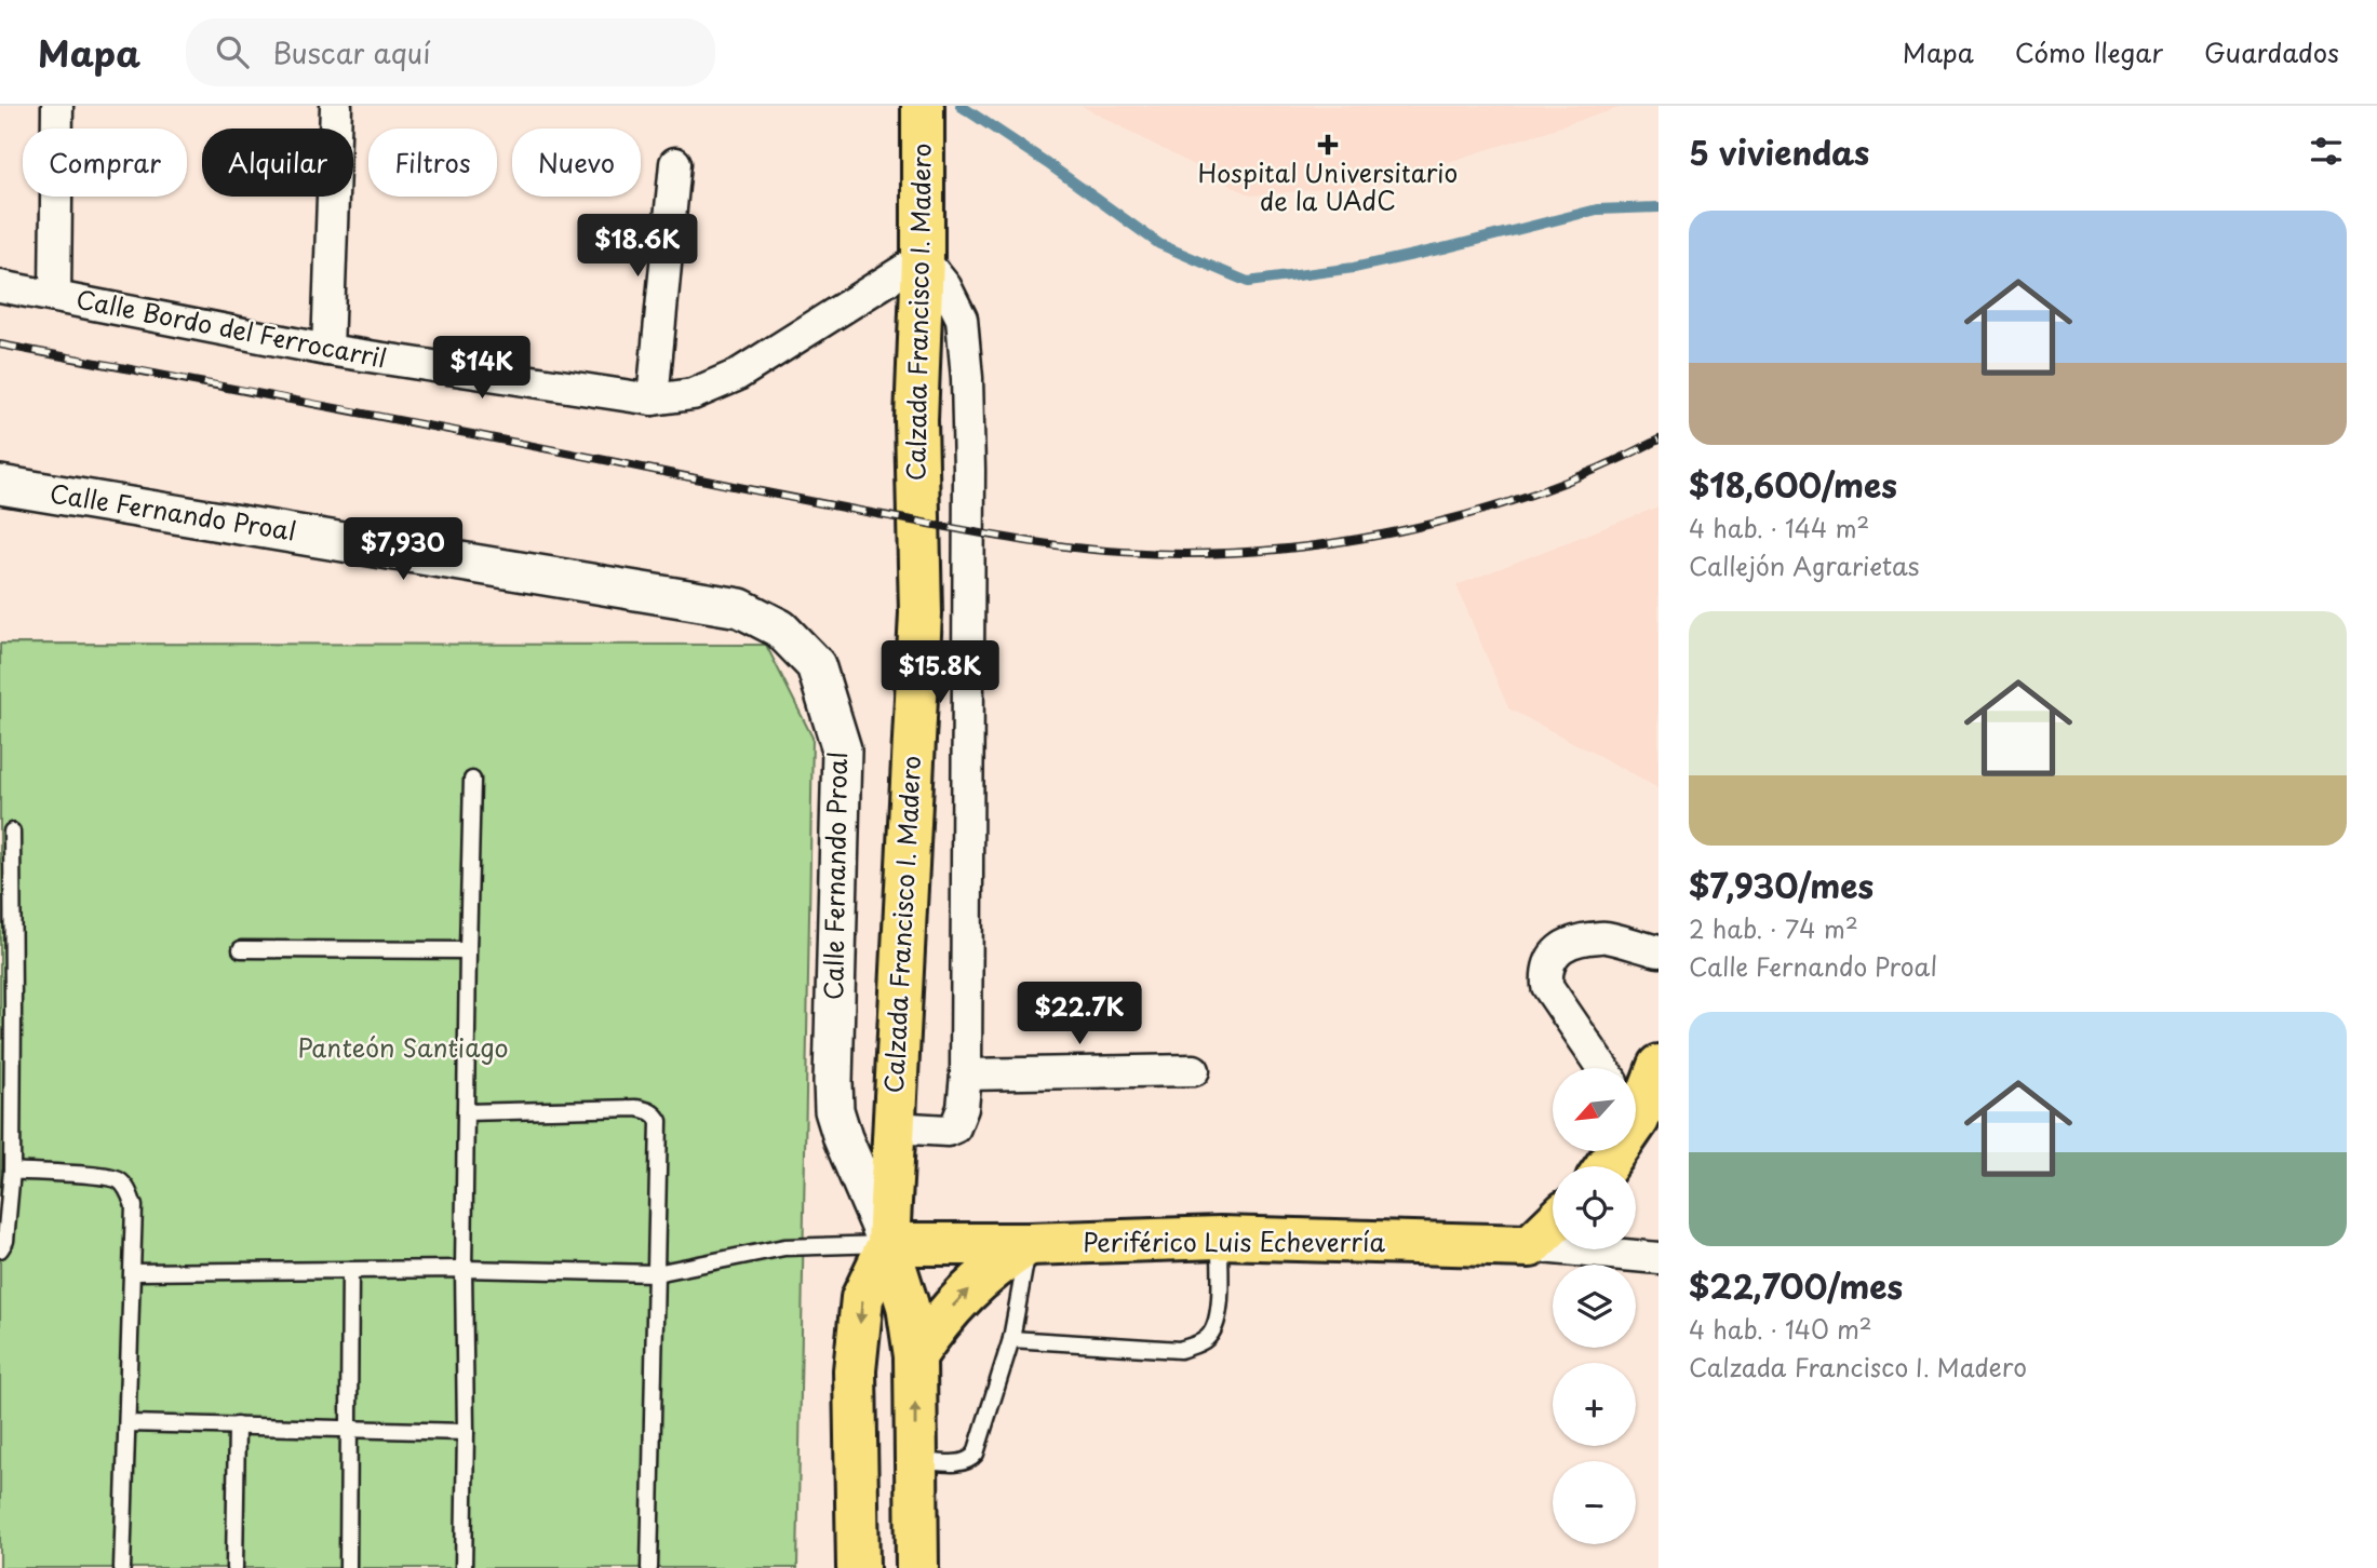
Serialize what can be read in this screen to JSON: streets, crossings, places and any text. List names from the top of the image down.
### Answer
{
  "streets": {
    "main road": ["Calzada Francisco I. Madero", "Periférico Luis Echeverría"],
    "street": ["Calle Bordo del Ferrocarril", "Calle Fernando Proal"]
  },
  "crossings": [
    ["Calzada Francisco I. Madero", "Calle Bordo del Ferrocarril"],
    ["Calzada Francisco I. Madero", "Calle Fernando Proal"],
    ["Calzada Francisco I. Madero", "Periférico Luis Echeverría"],
    ["Calle Fernando Proal", "Periférico Luis Echeverría"]
  ],
  "parks": ["Panteón Santiago"],
  "places": {
    "health": ["Hospital Universitario de la UAdC"]
  },
  "north": "bottom left",
  "page": {
    "header": "Mapa",
    "search": "Buscar aquí",
    "nav": ["Mapa", "Cómo llegar", "Guardados"],
    "heading": "5 viviendas",
    "chip": [
      "Comprar",
      "Alquilar",
      "Filtros",
      "Nuevo"
    ],
    "list": [
      {
        "name": "$18,600/mes",
        "note": "4 hab. · 144 m² · Callejón Agrarietas"
      },
      {
        "name": "$7,930/mes",
        "note": "2 hab. · 74 m² · Calle Fernando Proal"
      },
      {
        "name": "$22,700/mes",
        "note": "4 hab. · 140 m² · Calzada Francisco I. Madero"
      }
    ],
    "price": [
      "$18.6K",
      "$14K",
      "$7,930",
      "$15.8K",
      "$22.7K"
    ],
    "map_buttons": ["+", "−"]
  }
}
